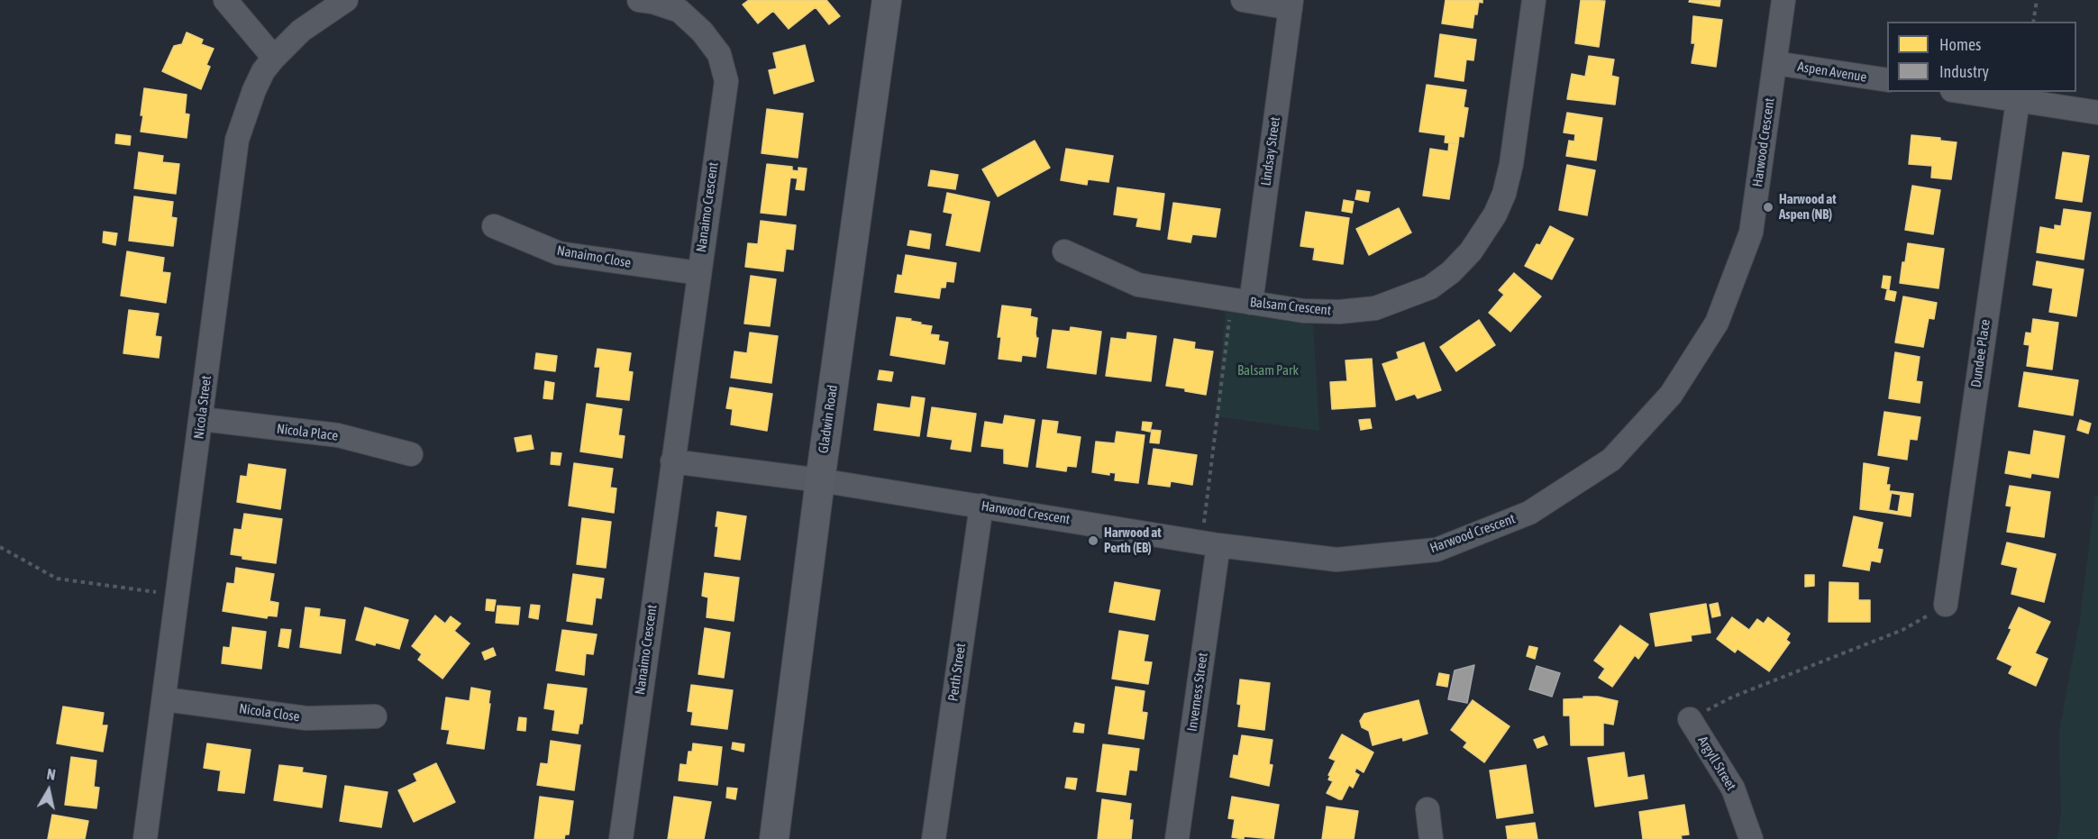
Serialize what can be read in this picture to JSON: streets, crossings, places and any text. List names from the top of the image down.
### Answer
{
  "streets": {
    "main road": ["Gladwin Road"],
    "street": [
      "Aspen Avenue",
      "Harwood Crescent",
      "Lindsay Street",
      "Nanaimo Crescent",
      "Nanaimo Close",
      "Balsam Crescent",
      "Dundee Place",
      "Nicola Street",
      "Nicola Place",
      "Perth Street",
      "Inverness Street",
      "Nicola Close",
      "Argyll Street"
    ]
  },
  "crossings": [
    ["Aspen Avenue", "Harwood Crescent"],
    ["Harwood Crescent", "Gladwin Road"],
    ["Harwood Crescent", "Perth Street"],
    ["Harwood Crescent", "Inverness Street"],
    ["Lindsay Street", "Balsam Crescent"],
    ["Nanaimo Crescent", "Nanaimo Close"],
    ["Nicola Street", "Nicola Place"],
    ["Nicola Street", "Nicola Close"]
  ],
  "parks": ["Balsam Park"],
  "places": ["Harwood at Aspen (NB)", "Harwood at Perth (EB)"],
  "legend": ["Homes", "Industry"],
  "north": "top"
}
